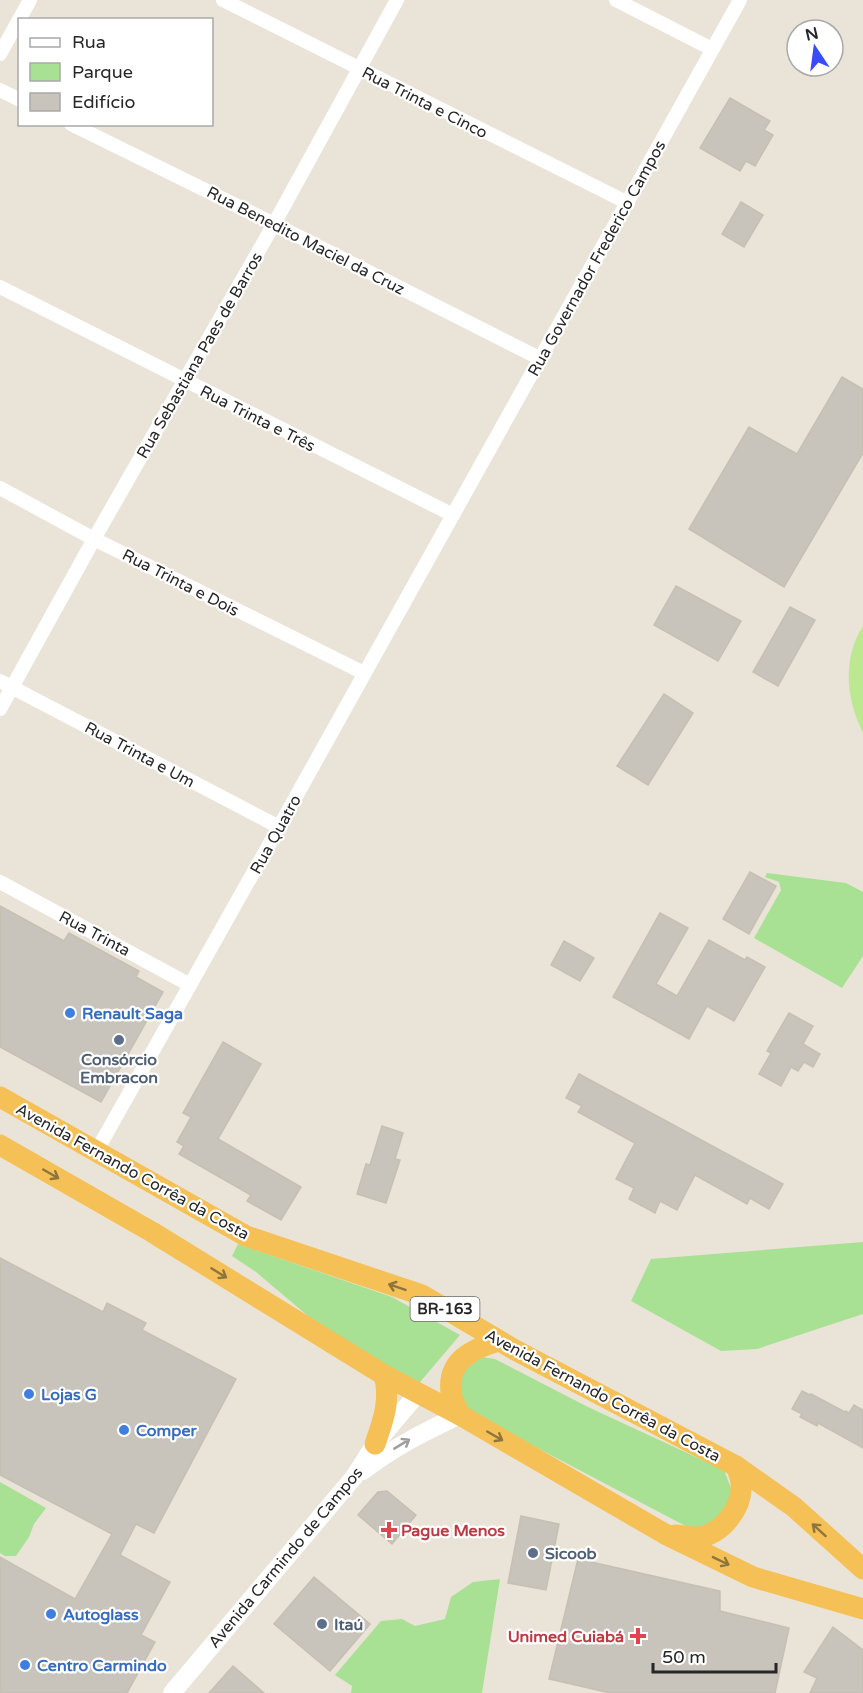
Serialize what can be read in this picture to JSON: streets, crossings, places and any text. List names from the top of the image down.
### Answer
{
  "streets": {
    "highway": ["Avenida Fernando Corrêa da Costa", "BR-163"],
    "main road": ["Avenida Carmindo de Campos"],
    "street": [
      "Rua Trinta e Cinco",
      "Rua Benedito Maciel da Cruz",
      "Rua Governador Frederico Campos",
      "Rua Sebastiana Paes de Barros",
      "Rua Trinta e Três",
      "Rua Trinta e Dois",
      "Rua Trinta e Um",
      "Rua Quatro",
      "Rua Trinta"
    ]
  },
  "crossings": [
    ["Rua Trinta e Cinco", "Rua Governador Frederico Campos"],
    ["Rua Trinta e Cinco", "Rua Sebastiana Paes de Barros"],
    ["Rua Benedito Maciel da Cruz", "Rua Governador Frederico Campos"],
    ["Rua Benedito Maciel da Cruz", "Rua Sebastiana Paes de Barros"],
    ["Rua Governador Frederico Campos", "Rua Trinta e Três"],
    ["Rua Governador Frederico Campos", "Rua Quatro"],
    ["Rua Sebastiana Paes de Barros", "Rua Trinta e Três"],
    ["Rua Sebastiana Paes de Barros", "Rua Trinta e Dois"],
    ["Rua Sebastiana Paes de Barros", "Rua Trinta e Um"],
    ["Rua Trinta e Três", "Rua Quatro"],
    ["Rua Trinta e Dois", "Rua Quatro"],
    ["Rua Trinta e Um", "Rua Quatro"],
    ["Rua Quatro", "Rua Trinta"],
    ["Rua Quatro", "Avenida Fernando Corrêa da Costa"]
  ],
  "places": {
    "other": [
      "Renault Saga",
      "Consórcio Embracon",
      "Lojas G",
      "Comper",
      "Sicoob",
      "Autoglass",
      "Itaú",
      "Centro Carmindo"
    ],
    "health": ["Pague Menos", "Unimed Cuiabá"]
  },
  "legend": ["Rua", "Parque", "Edifício"],
  "scale_bar": "50 m",
  "north": "top"
}
